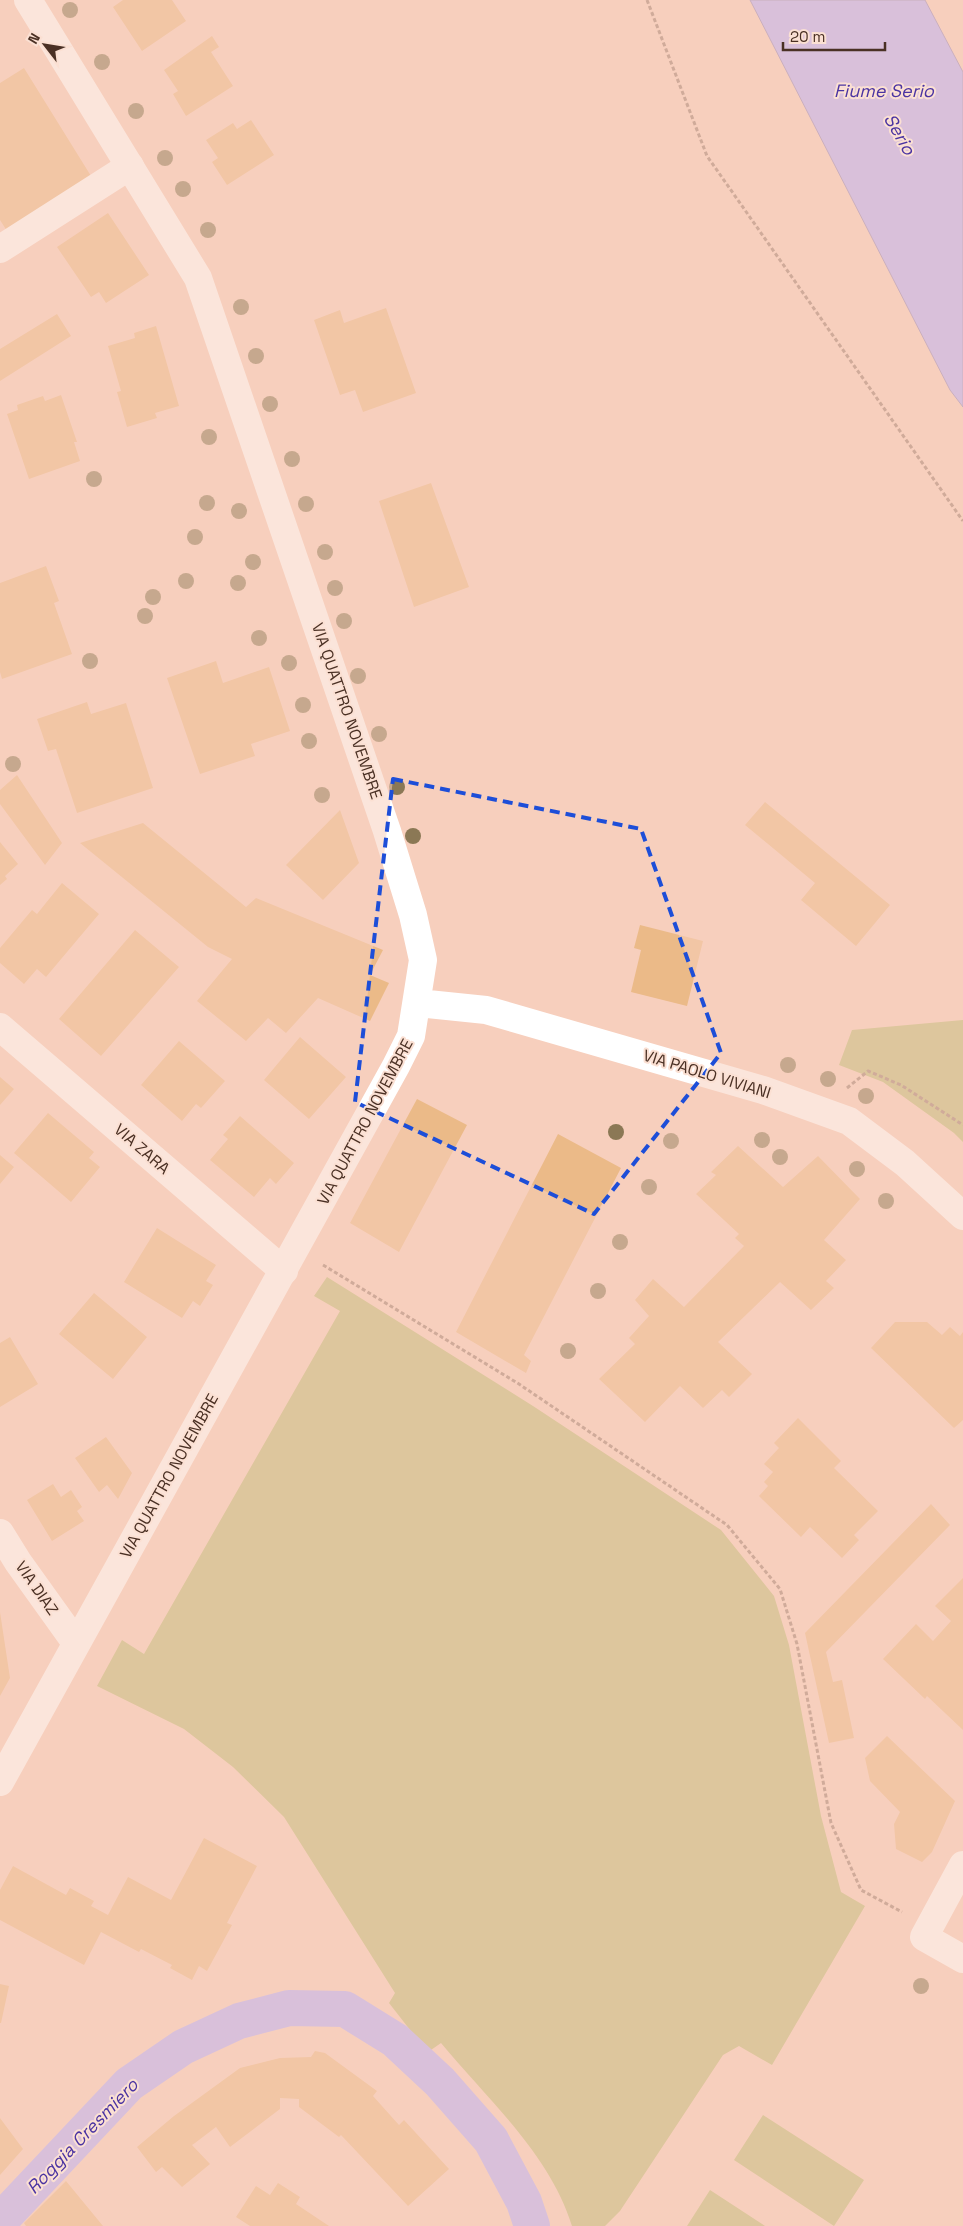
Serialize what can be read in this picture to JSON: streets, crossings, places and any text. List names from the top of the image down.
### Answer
{
  "streets": {
    "street": [
      "VIA QUATTRO NOVEMBRE",
      "VIA PAOLO VIVIANI",
      "VIA ZARA",
      "VIA DIAZ"
    ]
  },
  "crossings": [
    ["VIA QUATTRO NOVEMBRE", "VIA PAOLO VIVIANI"],
    ["VIA QUATTRO NOVEMBRE", "VIA ZARA"],
    ["VIA QUATTRO NOVEMBRE", "VIA DIAZ"]
  ],
  "water": ["Fiume Serio", "Serio", "Roggia Cresmiero"],
  "scale_bar": "20 m",
  "north": "top left"
}
